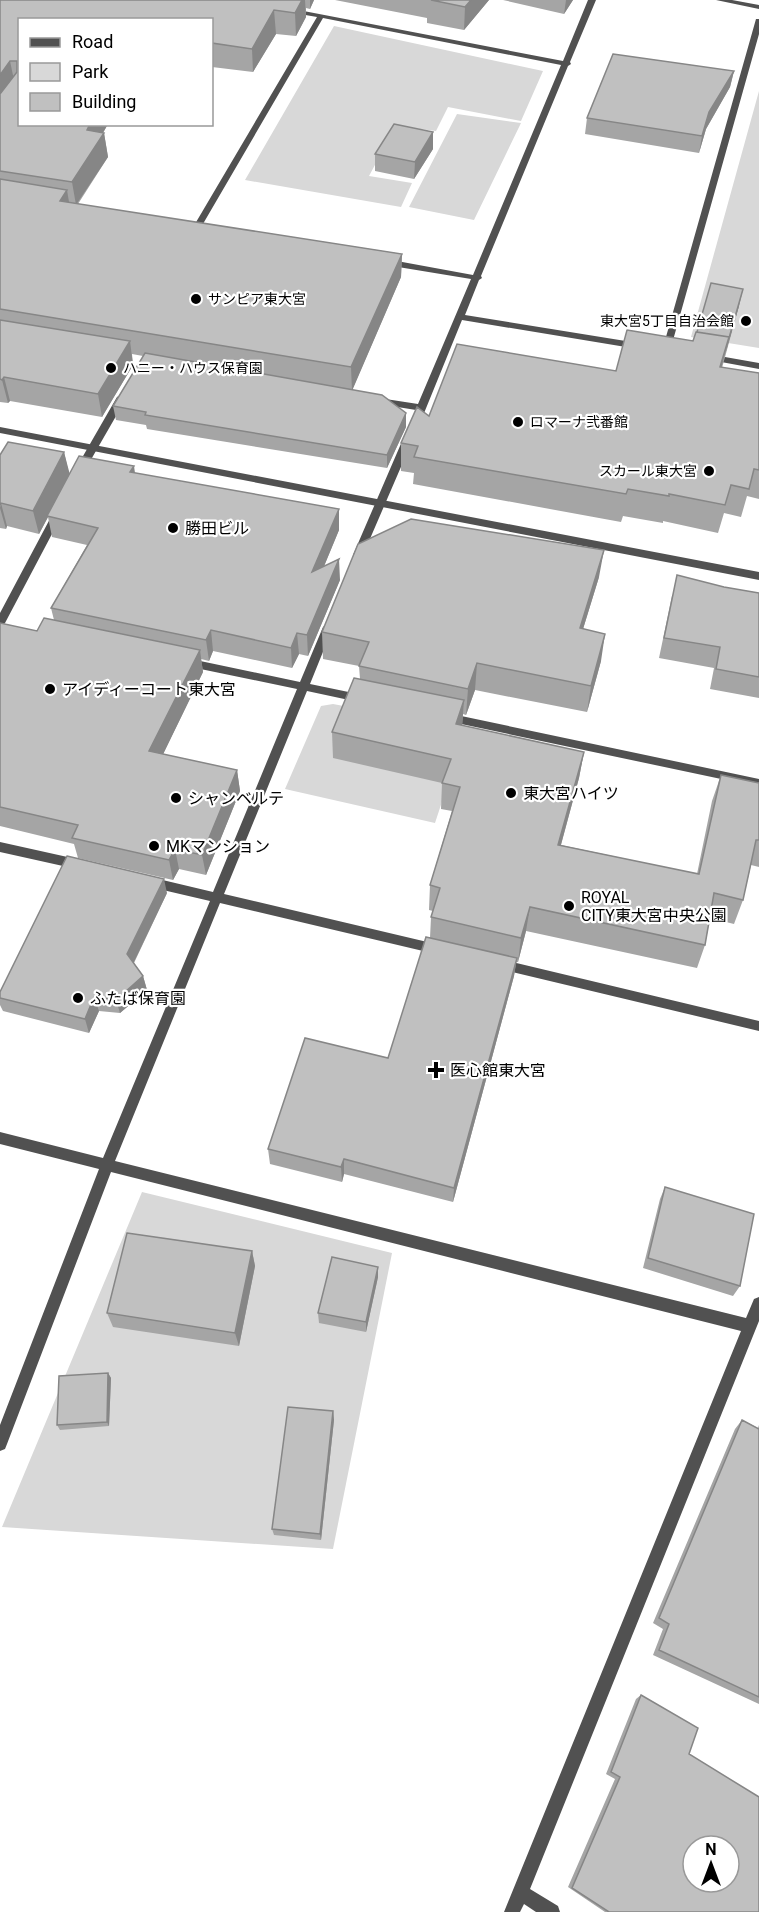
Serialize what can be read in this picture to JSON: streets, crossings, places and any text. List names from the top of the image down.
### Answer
{
  "places": {
    "other": [
      "サンピア東大宮",
      "東大宮5丁目自治会館",
      "ハニー・ハウス保育園",
      "ロマーナ弐番館",
      "スカール東大宮",
      "勝田ビル",
      "アイディーコート東大宮",
      "東大宮ハイツ",
      "シャンベルテ",
      "MKマンション",
      "ROYAL CITY東大宮中央公園",
      "ふたば保育園"
    ],
    "health": ["医心館東大宮"]
  },
  "legend": ["Road", "Park", "Building"],
  "north": "top"
}
